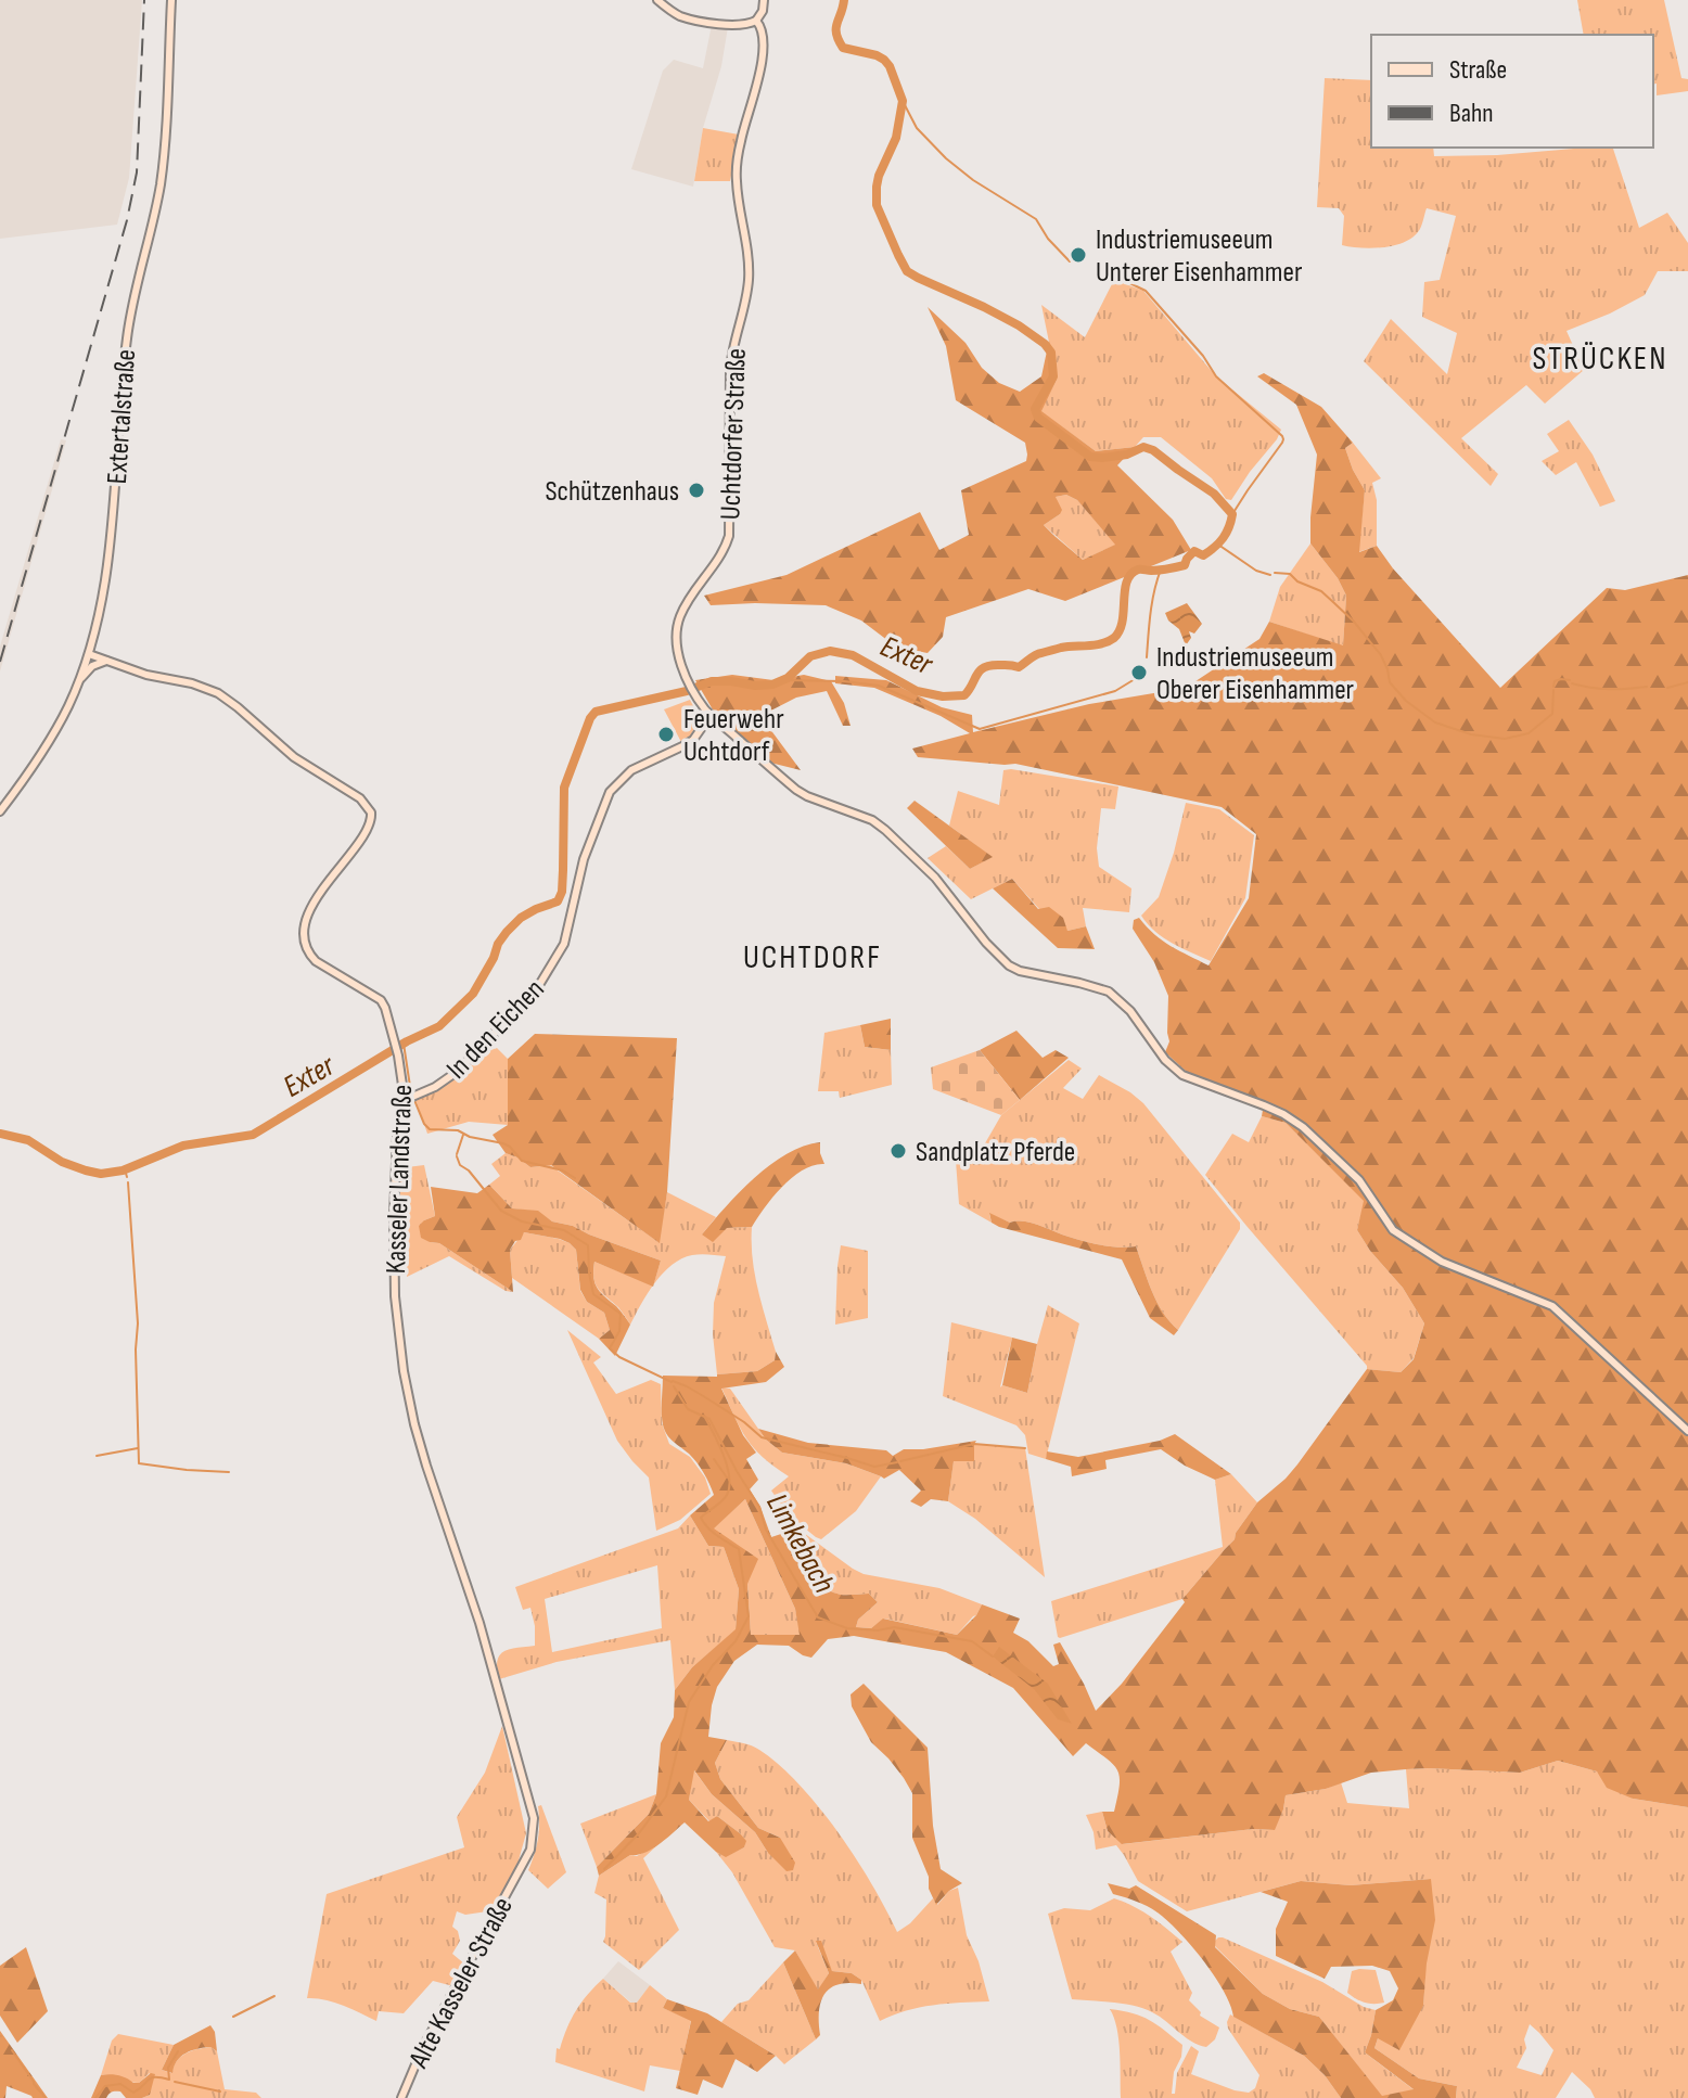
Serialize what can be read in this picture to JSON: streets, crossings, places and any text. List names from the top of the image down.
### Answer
{
  "streets": {
    "street": [
      "Extertalstraße",
      "Uchtdorfer Straße",
      "In den Eichen",
      "Kasseler Landstraße",
      "Alte Kasseler Straße"
    ]
  },
  "crossings": [
    ["Extertalstraße", "Kasseler Landstraße"],
    ["Uchtdorfer Straße", "In den Eichen"],
    ["In den Eichen", "Kasseler Landstraße"],
    ["Kasseler Landstraße", "Alte Kasseler Straße"]
  ],
  "districts": ["STRÜCKEN", "UCHTDORF"],
  "water": ["Exter", "Limkebach"],
  "places": [
    "Industriemuseeum Unterer Eisenhammer",
    "Schützenhaus",
    "Industriemuseeum Oberer Eisenhammer",
    "Feuerwehr Uchtdorf",
    "Sandplatz Pferde"
  ],
  "legend": ["Straße", "Bahn"]
}
